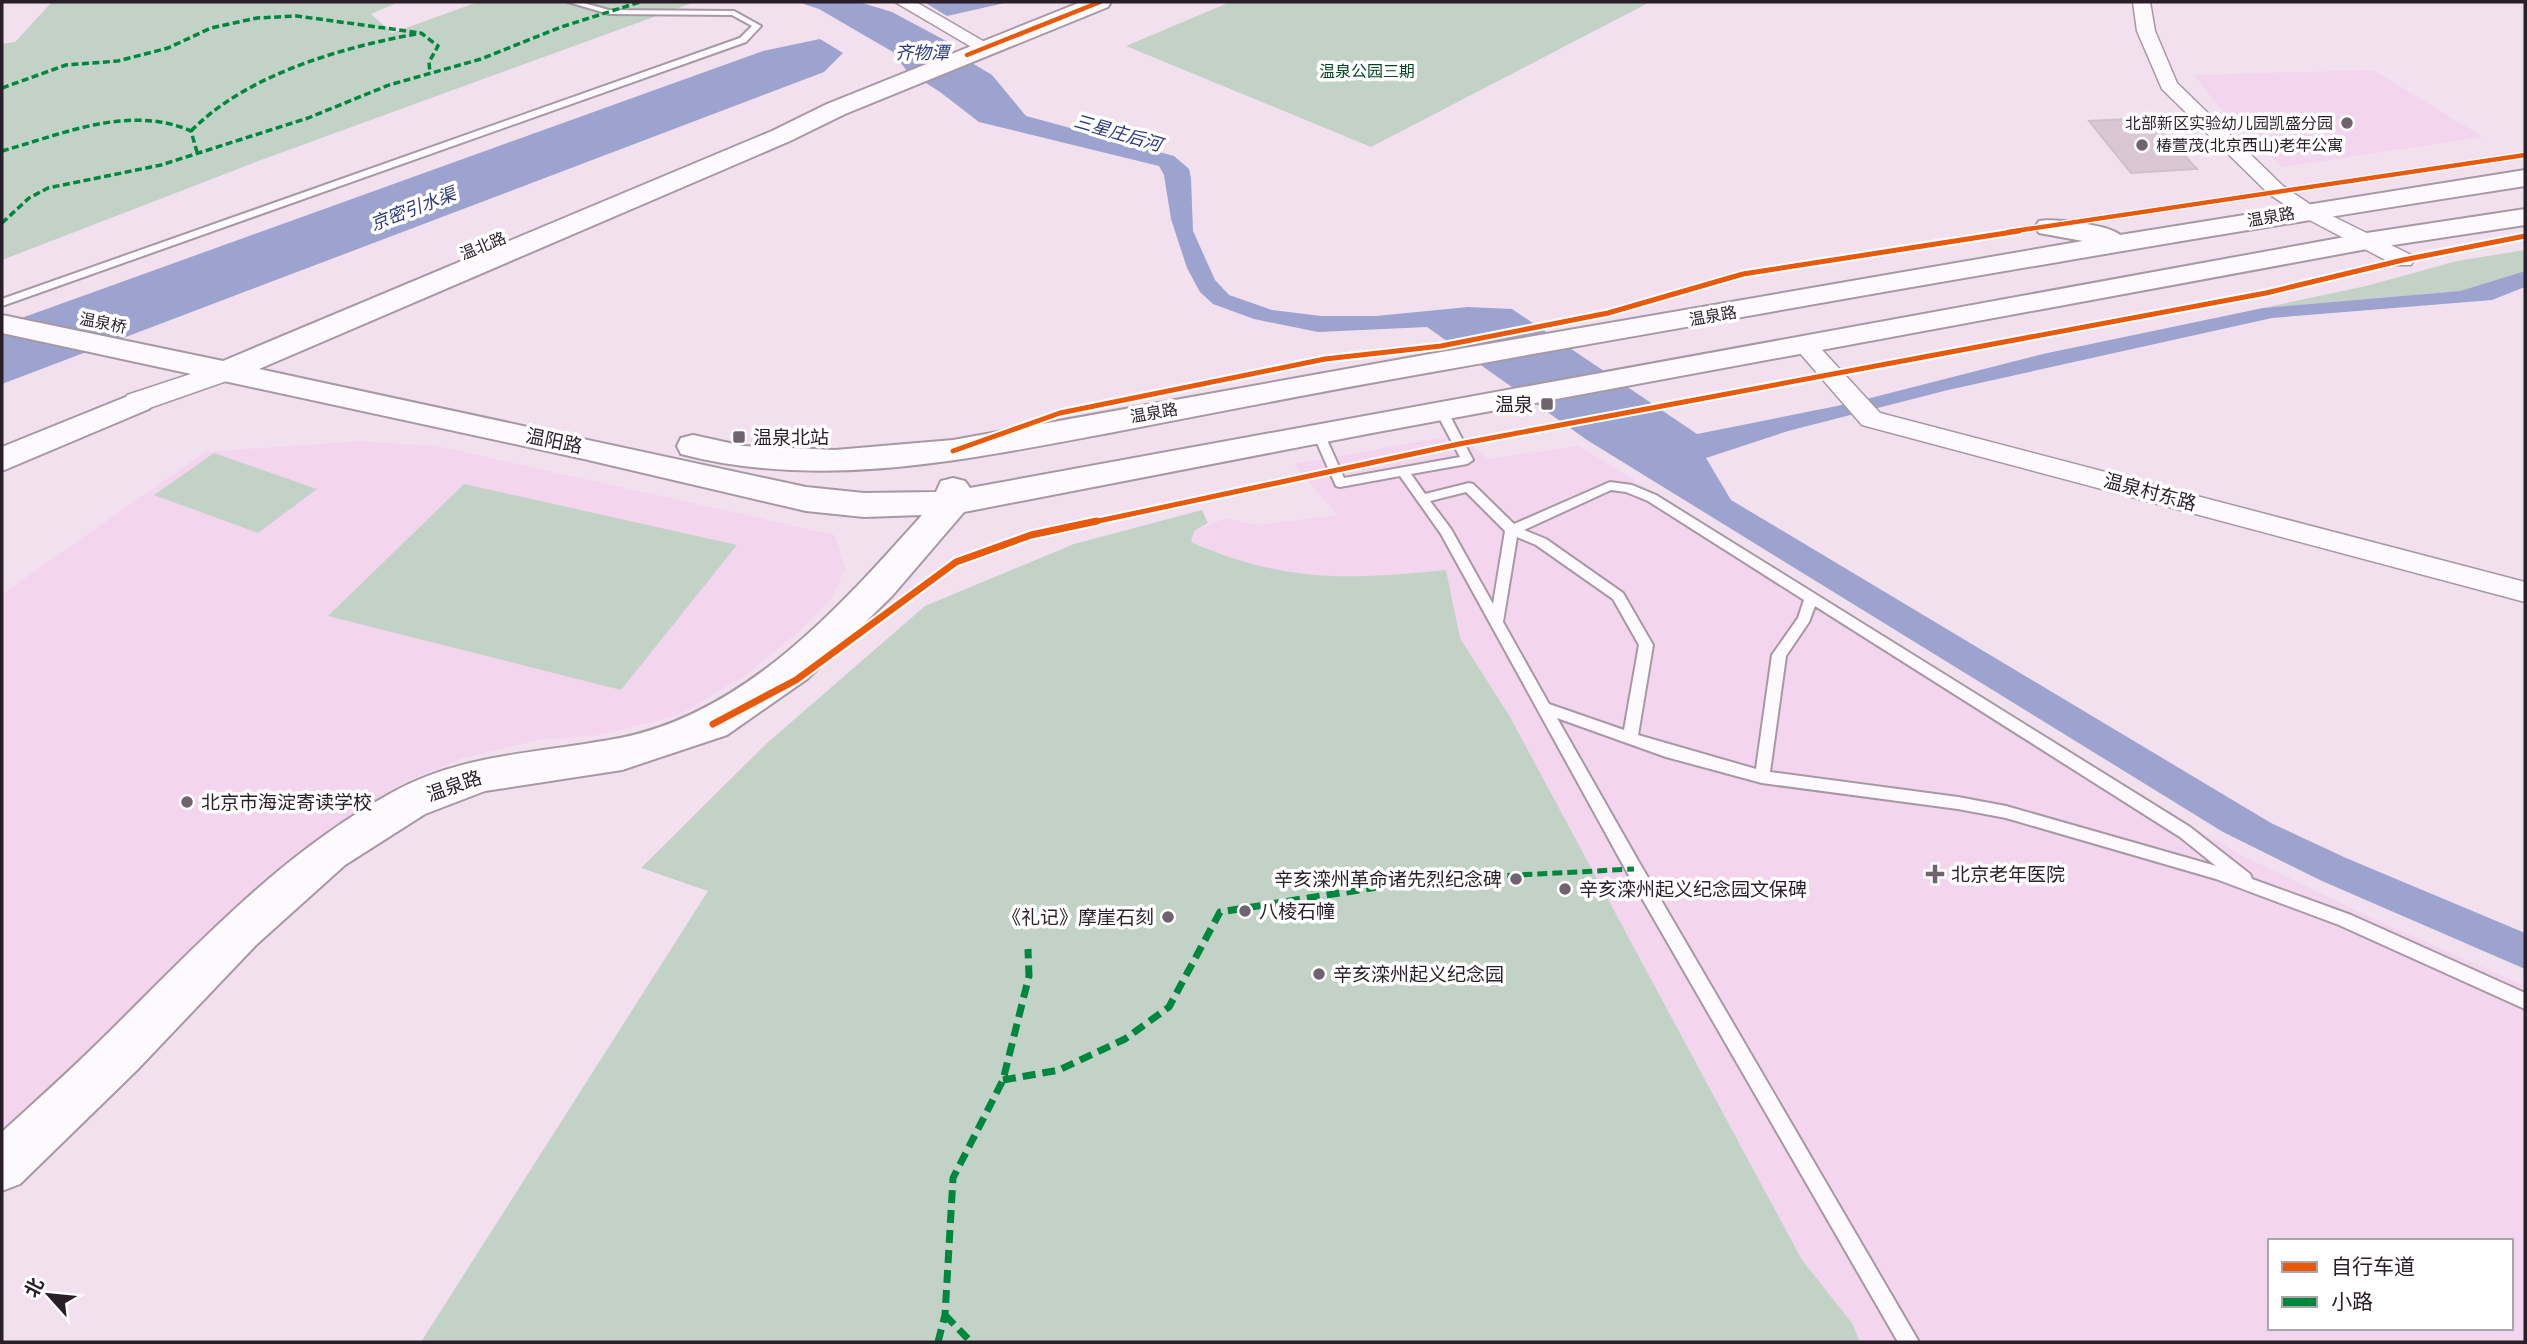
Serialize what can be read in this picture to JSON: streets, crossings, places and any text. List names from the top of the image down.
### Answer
{
  "streets": {
    "main road": [
      "温泉路",
      "温北路",
      "温泉桥",
      "温阳路"
    ],
    "street": ["温泉村东路"]
  },
  "crossings": [
    ["温泉路", "温阳路"],
    ["温北路", "温泉桥"],
    ["温北路", "温阳路"],
    ["温泉桥", "温阳路"]
  ],
  "water": ["齐物潭", "三星庄后河", "京密引水渠"],
  "parks": ["温泉公园三期"],
  "places": {
    "other": [
      "北部新区实验幼儿园凯盛分园",
      "椿萱茂(北京西山)老年公寓",
      "北京市海淀寄读学校",
      "辛亥滦州革命诸先烈纪念碑",
      "辛亥滦州起义纪念园文保碑",
      "八棱石幢",
      "《礼记》摩崖石刻",
      "辛亥滦州起义纪念园"
    ],
    "transit": ["温泉", "温泉北站"],
    "health": ["北京老年医院"]
  },
  "legend": ["自行车道", "小路"],
  "north": "top left"
}
